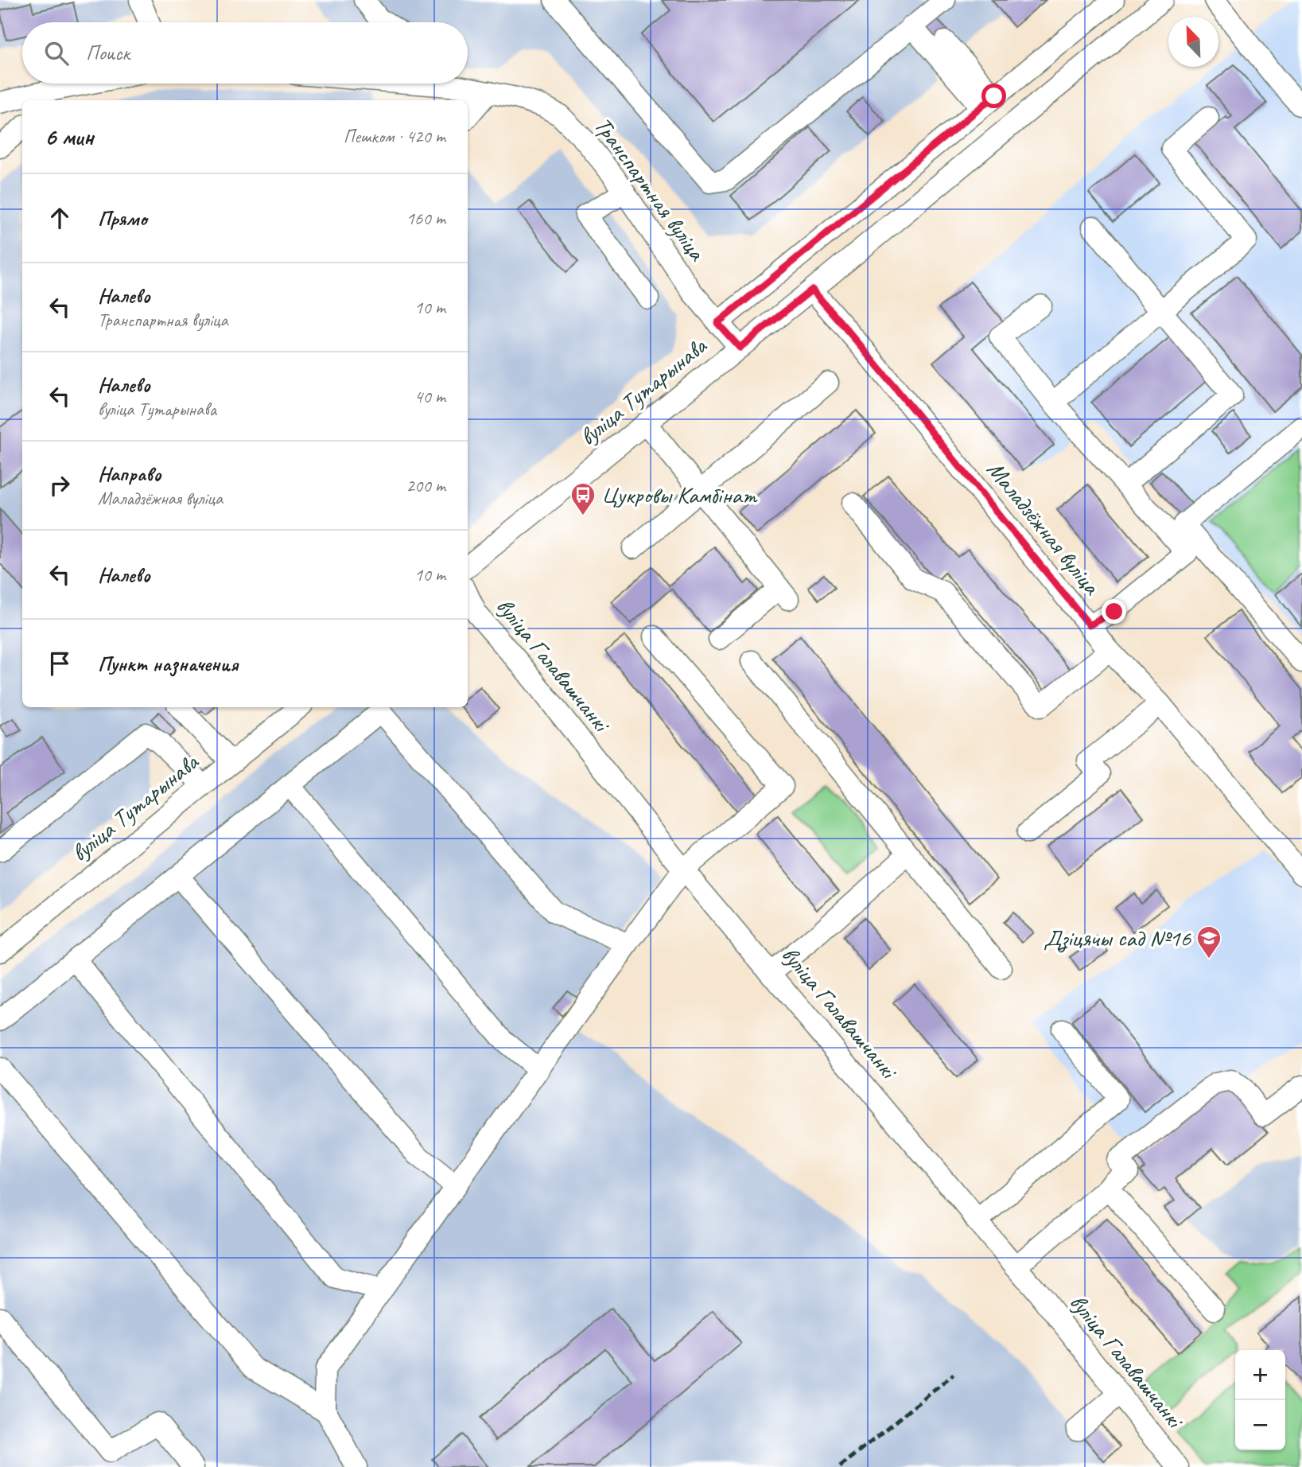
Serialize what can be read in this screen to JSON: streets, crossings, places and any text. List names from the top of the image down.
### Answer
{
  "streets": {
    "street": [
      "Транспартная вуліца",
      "вуліца Тутарынава",
      "Маладзёжная вуліца",
      "вуліца Галавашчанкі"
    ]
  },
  "crossings": [
    ["Транспартная вуліца", "вуліца Тутарынава"],
    ["вуліца Тутарынава", "Маладзёжная вуліца"]
  ],
  "places": {
    "bus stop": ["Цукровы Камбінат"],
    "school or university": ["Дзіцячы сад №16"]
  },
  "north": "top left",
  "page": {
    "search": "Поиск",
    "heading": ["6 мин", "Пешком · 420 m"],
    "list": [
      ["Прямо", "160 m"],
      ["Налево", "Транспартная вуліца", "10 m"],
      ["Налево", "вуліца Тутарынава", "40 m"],
      ["Направо", "Маладзёжная вуліца", "200 m"],
      ["Налево", "10 m"],
      "Пункт назначения"
    ],
    "map_buttons": ["+", "−"]
  }
}
